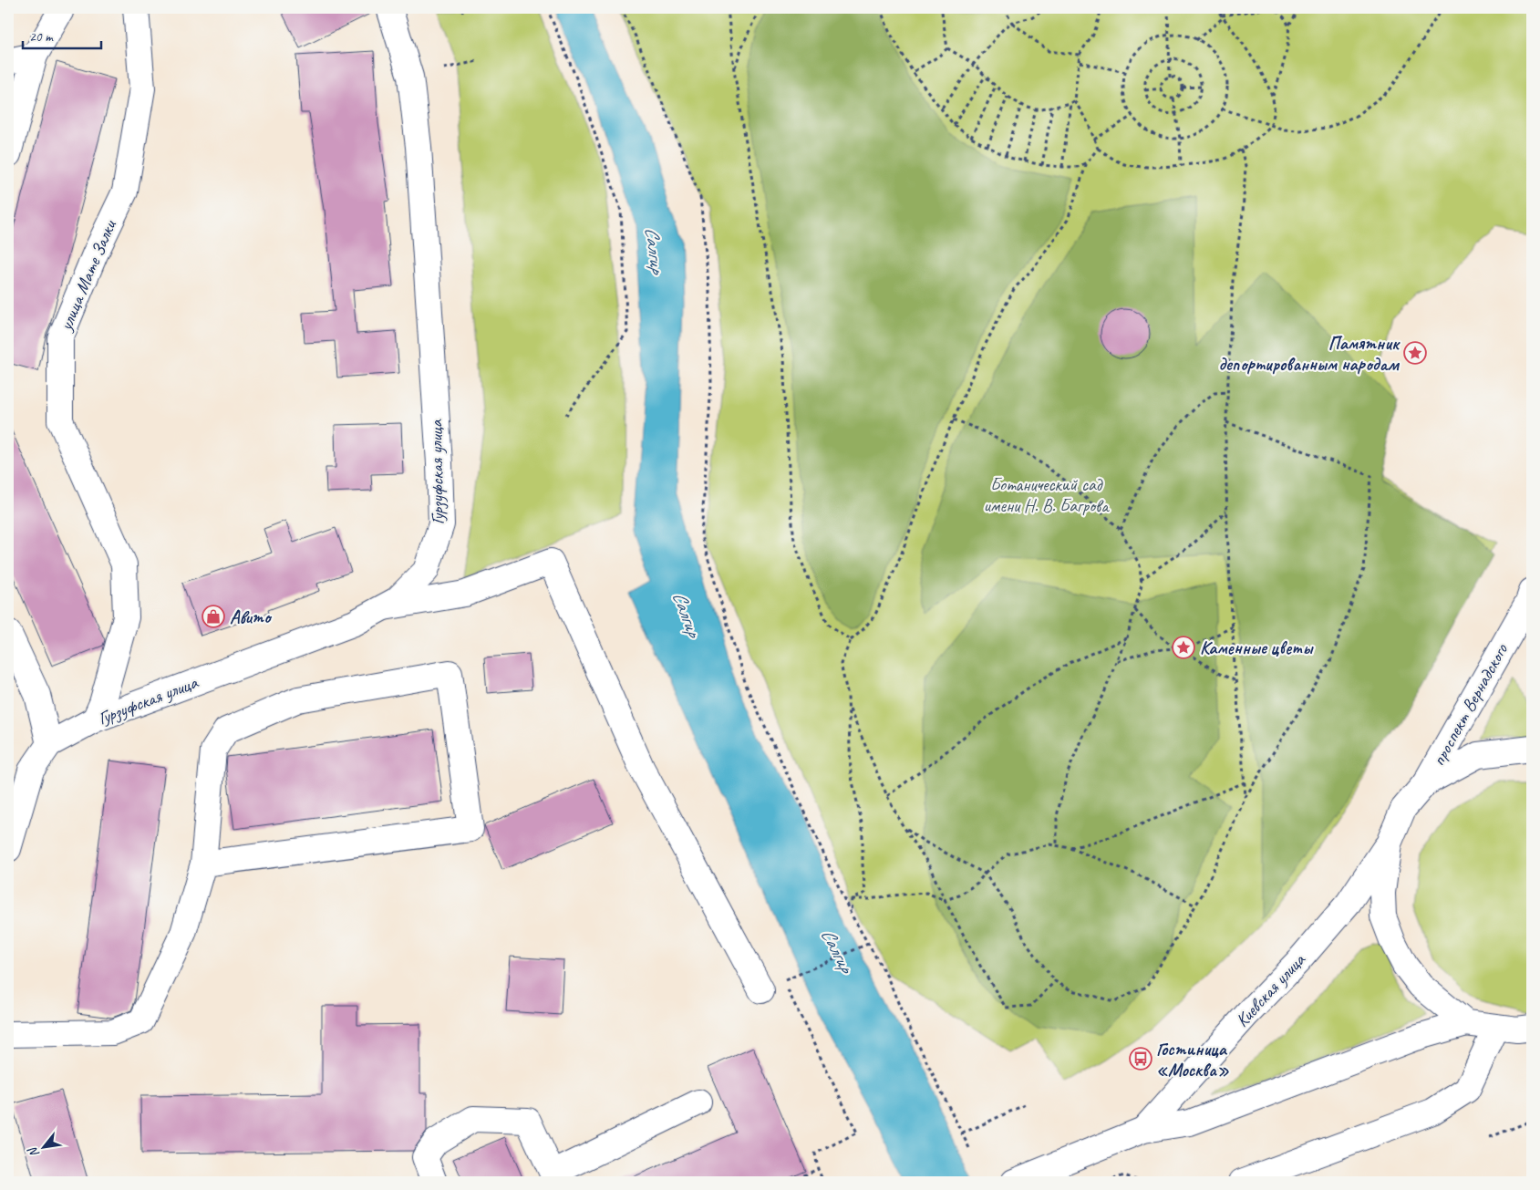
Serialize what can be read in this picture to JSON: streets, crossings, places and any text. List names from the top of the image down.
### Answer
{
  "streets": {
    "main road": [
      "улица Мате Залки",
      "Гурзуфская улица",
      "проспект Вернадского",
      "Киевская улица"
    ]
  },
  "crossings": [
    ["улица Мате Залки", "Гурзуфская улица"]
  ],
  "water": ["Салгир"],
  "parks": ["Ботанический сад имени Н. В. Багрова"],
  "places": {
    "place": ["Памятник депортированным народам", "Каменные цветы"],
    "shop": ["Авито"],
    "bus stop": ["Гостиница «Москва»"]
  },
  "scale_bar": "20 m",
  "north": "bottom left"
}
